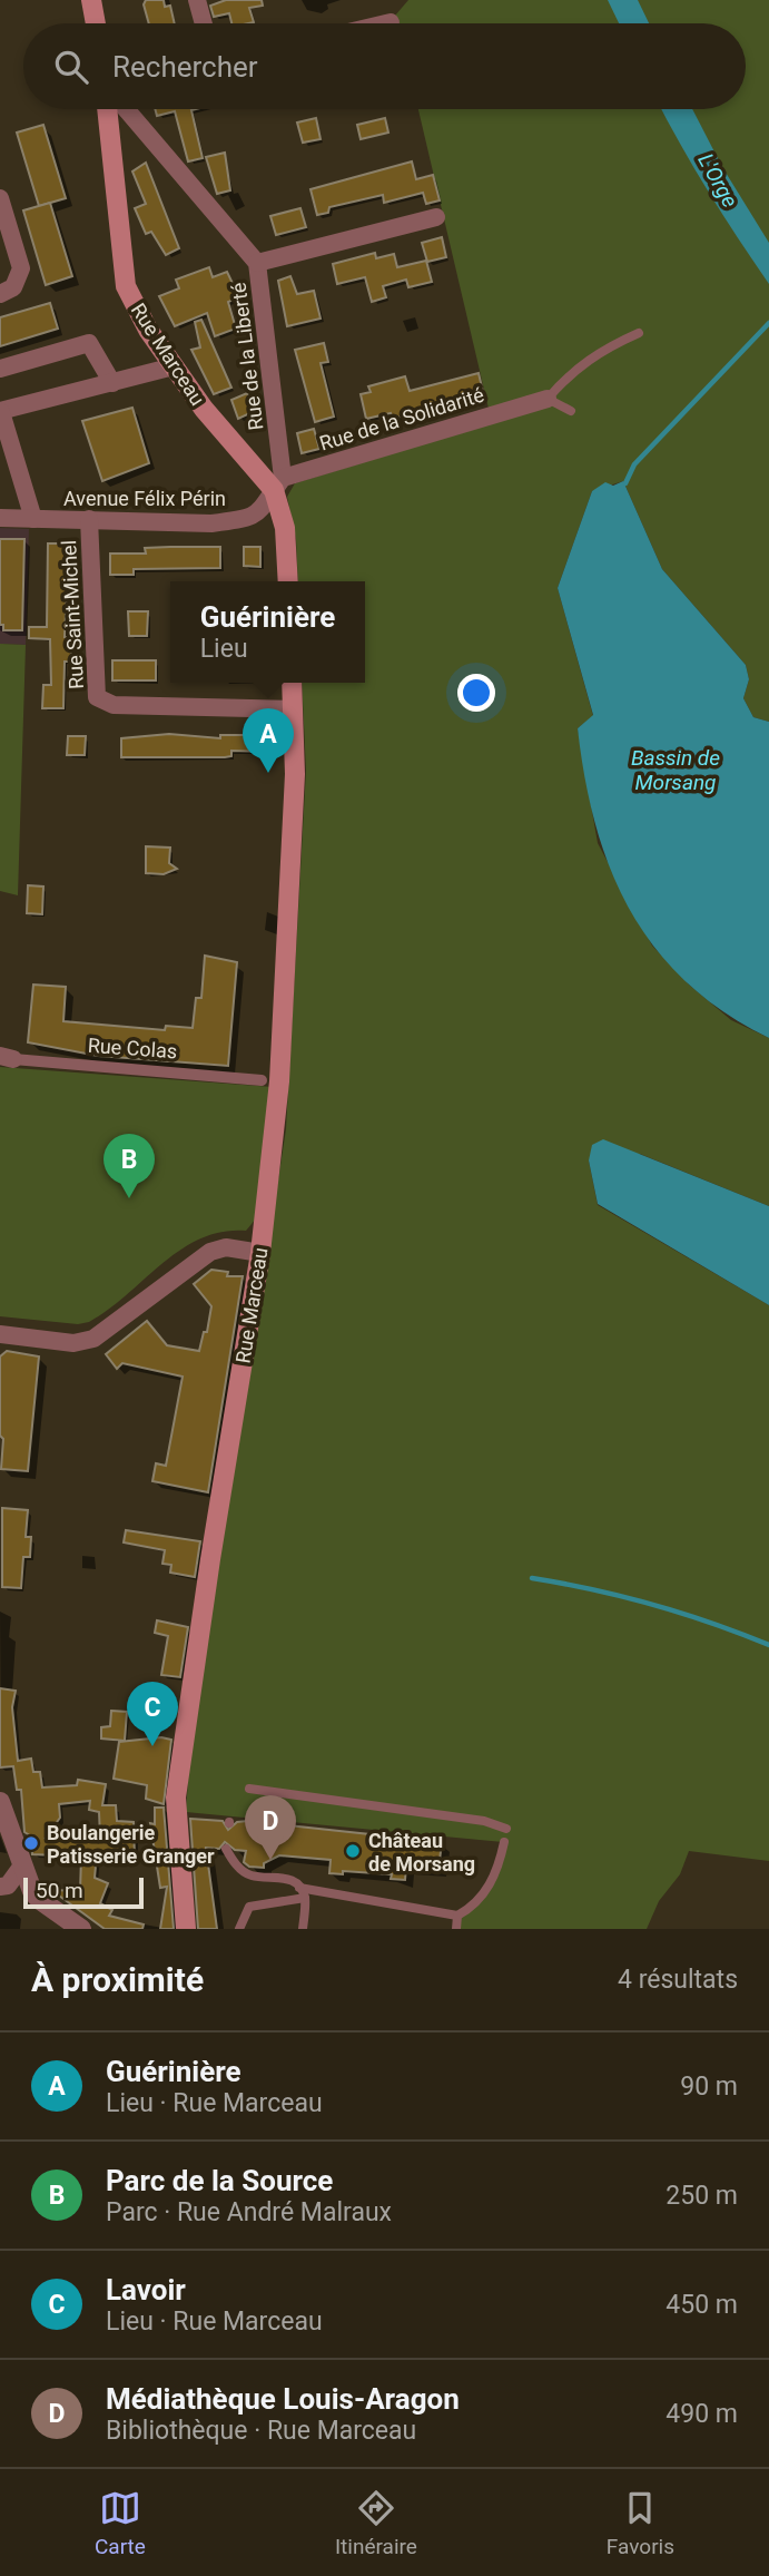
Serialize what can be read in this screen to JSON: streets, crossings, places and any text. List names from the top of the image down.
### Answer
{
  "streets": {
    "main road": ["Rue Marceau"],
    "street": [
      "Rue de la Liberté",
      "Rue de la Solidarité",
      "Avenue Félix Périn",
      "Rue Saint-Michel",
      "Rue Colas"
    ]
  },
  "crossings": [
    ["Rue Marceau", "Rue de la Liberté"],
    ["Rue Marceau", "Rue de la Solidarité"],
    ["Rue Marceau", "Avenue Félix Périn"],
    ["Rue Marceau", "Rue Saint-Michel"],
    ["Rue de la Liberté", "Rue de la Solidarité"],
    ["Rue de la Liberté", "Avenue Félix Périn"],
    ["Rue de la Solidarité", "Avenue Félix Périn"],
    ["Avenue Félix Périn", "Rue Saint-Michel"]
  ],
  "water": ["L'Orge", "Bassin de Morsang"],
  "places": ["Boulangerie Patisserie Granger", "Château de Morsang"],
  "scale_bar": "50 m",
  "page": {
    "search": "Rechercher",
    "popup": ["Guérinière", "Lieu"],
    "pins": [
      "A",
      "B",
      "C",
      "D"
    ],
    "scale": "50 m",
    "heading": ["À proximité", "4 résultats"],
    "list": [
      {
        "mark": "A",
        "name": "Guérinière",
        "note": "Lieu · Rue Marceau",
        "value": "90 m"
      },
      {
        "mark": "B",
        "name": "Parc de la Source",
        "note": "Parc · Rue André Malraux",
        "value": "250 m"
      },
      {
        "mark": "C",
        "name": "Lavoir",
        "note": "Lieu · Rue Marceau",
        "value": "450 m"
      },
      {
        "mark": "D",
        "name": "Médiathèque Louis-Aragon",
        "note": "Bibliothèque · Rue Marceau",
        "value": "490 m"
      }
    ],
    "nav": ["Carte", "Itinéraire", "Favoris"]
  }
}
